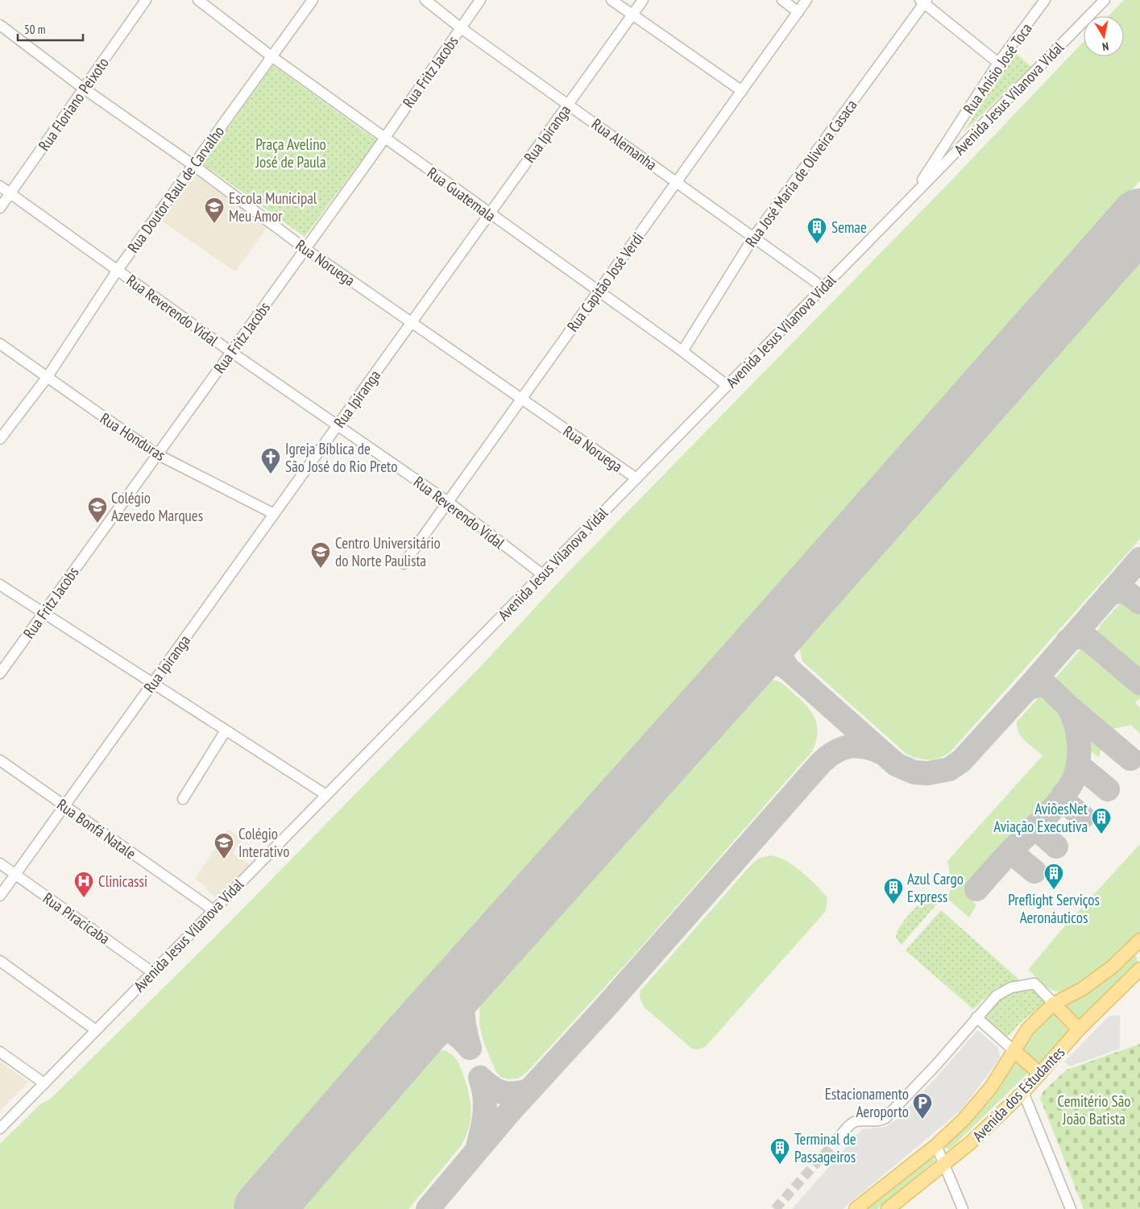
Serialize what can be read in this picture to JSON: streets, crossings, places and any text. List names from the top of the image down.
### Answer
{
  "streets": {
    "main road": ["Avenida dos Estudantes"],
    "street": [
      "Rua Anísio José Toca",
      "Rua Fritz Jacobs",
      "Avenida Jesus Vilanova Vidal",
      "Rua Floriano Peixoto",
      "Rua Ipiranga",
      "Rua Alemanha",
      "Rua José Maria de Oliveira Casaca",
      "Rua Doutor Raul de Carvalho",
      "Rua Guatemala",
      "Rua Noruega",
      "Rua Capitão José Verdi",
      "Rua Reverendo Vidal",
      "Rua Honduras",
      "Rua Bonfá Natale",
      "Rua Piracicaba"
    ]
  },
  "crossings": [
    ["Rua Anísio José Toca", "Avenida Jesus Vilanova Vidal"],
    ["Rua Fritz Jacobs", "Rua Alemanha"],
    ["Rua Fritz Jacobs", "Rua Guatemala"],
    ["Rua Fritz Jacobs", "Rua Noruega"],
    ["Rua Fritz Jacobs", "Rua Reverendo Vidal"],
    ["Rua Fritz Jacobs", "Rua Honduras"],
    ["Avenida Jesus Vilanova Vidal", "Rua Alemanha"],
    ["Avenida Jesus Vilanova Vidal", "Rua Guatemala"],
    ["Avenida Jesus Vilanova Vidal", "Rua Noruega"],
    ["Avenida Jesus Vilanova Vidal", "Rua Reverendo Vidal"],
    ["Avenida Jesus Vilanova Vidal", "Rua Bonfá Natale"],
    ["Avenida Jesus Vilanova Vidal", "Rua Piracicaba"],
    ["Rua Floriano Peixoto", "Rua Noruega"],
    ["Rua Floriano Peixoto", "Rua Reverendo Vidal"],
    ["Rua Ipiranga", "Rua Alemanha"],
    ["Rua Ipiranga", "Rua Guatemala"],
    ["Rua Ipiranga", "Rua Noruega"],
    ["Rua Ipiranga", "Rua Reverendo Vidal"],
    ["Rua Ipiranga", "Rua Honduras"],
    ["Rua Ipiranga", "Rua Bonfá Natale"],
    ["Rua Ipiranga", "Rua Piracicaba"],
    ["Rua Alemanha", "Rua José Maria de Oliveira Casaca"],
    ["Rua Alemanha", "Rua Capitão José Verdi"],
    ["Rua José Maria de Oliveira Casaca", "Rua Guatemala"],
    ["Rua Doutor Raul de Carvalho", "Rua Guatemala"],
    ["Rua Doutor Raul de Carvalho", "Rua Noruega"],
    ["Rua Doutor Raul de Carvalho", "Rua Reverendo Vidal"],
    ["Rua Doutor Raul de Carvalho", "Rua Honduras"],
    ["Rua Guatemala", "Rua Capitão José Verdi"],
    ["Rua Noruega", "Rua Capitão José Verdi"],
    ["Rua Capitão José Verdi", "Rua Reverendo Vidal"]
  ],
  "parks": ["Praça Avelino José de Paula", "Cemitério São João Batista"],
  "places": {
    "school or university": [
      "Escola Municipal Meu Amor",
      "Colégio Azevedo Marques",
      "Centro Universitário do Norte Paulista",
      "Colégio Interativo"
    ],
    "building": [
      "Semae",
      "AviõesNet Aviação Executiva",
      "Preflight Serviços Aeronáuticos",
      "Azul Cargo Express",
      "Terminal de Passageiros"
    ],
    "church": ["Igreja Bíblica de São José do Rio Preto"],
    "hospital": ["Clinicassi"],
    "parking": ["Estacionamento Aeroporto"]
  },
  "scale_bar": "50 m",
  "north": "bottom"
}
